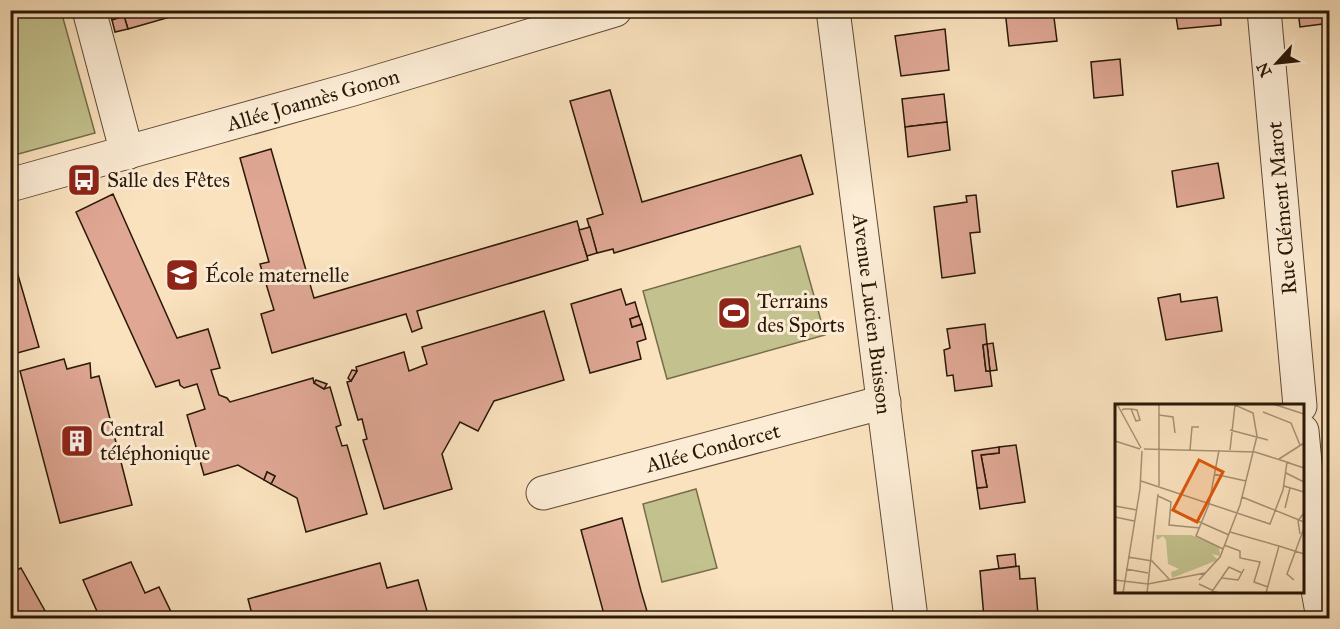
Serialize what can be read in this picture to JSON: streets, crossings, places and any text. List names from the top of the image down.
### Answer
{
  "streets": {
    "street": [
      "Allée Joannès Gonon",
      "Rue Clément Marot",
      "Avenue Lucien Buisson",
      "Allée Condorcet"
    ]
  },
  "crossings": [
    ["Avenue Lucien Buisson", "Allée Condorcet"]
  ],
  "places": {
    "bus stop": ["Salle des Fêtes"],
    "school or university": ["École maternelle"],
    "sports": ["Terrains des Sports"],
    "building": ["Central téléphonique"]
  },
  "north": "bottom left"
}
